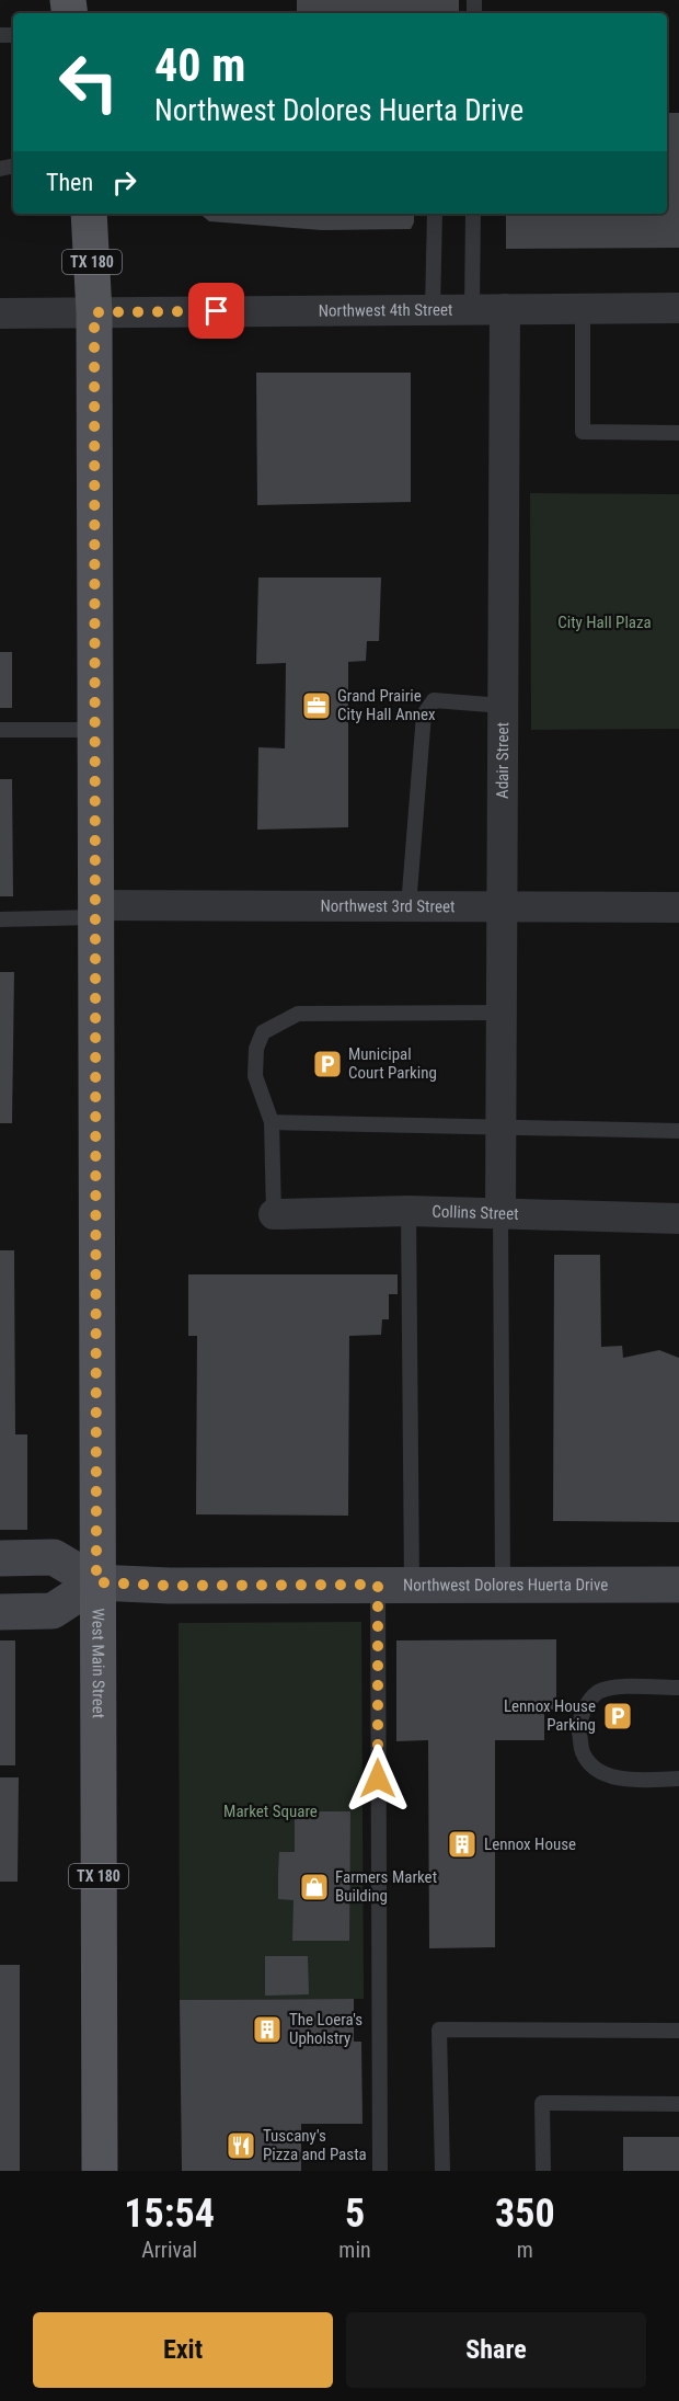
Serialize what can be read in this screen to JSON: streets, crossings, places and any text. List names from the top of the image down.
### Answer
{
  "streets": {
    "main road": ["TX 180", "West Main Street"],
    "street": [
      "Northwest 4th Street",
      "Adair Street",
      "Northwest 3rd Street",
      "Collins Street",
      "Northwest Dolores Huerta Drive"
    ]
  },
  "crossings": [
    ["Northwest 4th Street", "Adair Street"],
    ["Northwest 4th Street", "West Main Street"],
    ["Adair Street", "Northwest 3rd Street"],
    ["Adair Street", "Collins Street"],
    ["Northwest 3rd Street", "West Main Street"],
    ["Northwest Dolores Huerta Drive", "West Main Street"]
  ],
  "parks": ["City Hall Plaza", "Market Square"],
  "places": {
    "office": ["Grand Prairie City Hall Annex"],
    "parking": ["Municipal Court Parking", "Lennox House Parking"],
    "building": ["Lennox House", "The Loera's Upholstry"],
    "shop": ["Farmers Market Building"],
    "restaurant": ["Tuscany's Pizza and Pasta"]
  },
  "page": {
    "turn": ["40 m", "Northwest Dolores Huerta Drive"],
    "then": "Then",
    "eta": [
      "15:54",
      "Arrival",
      "5",
      "min",
      "350",
      "m"
    ],
    "buttons": ["Exit", "Share"]
  }
}
